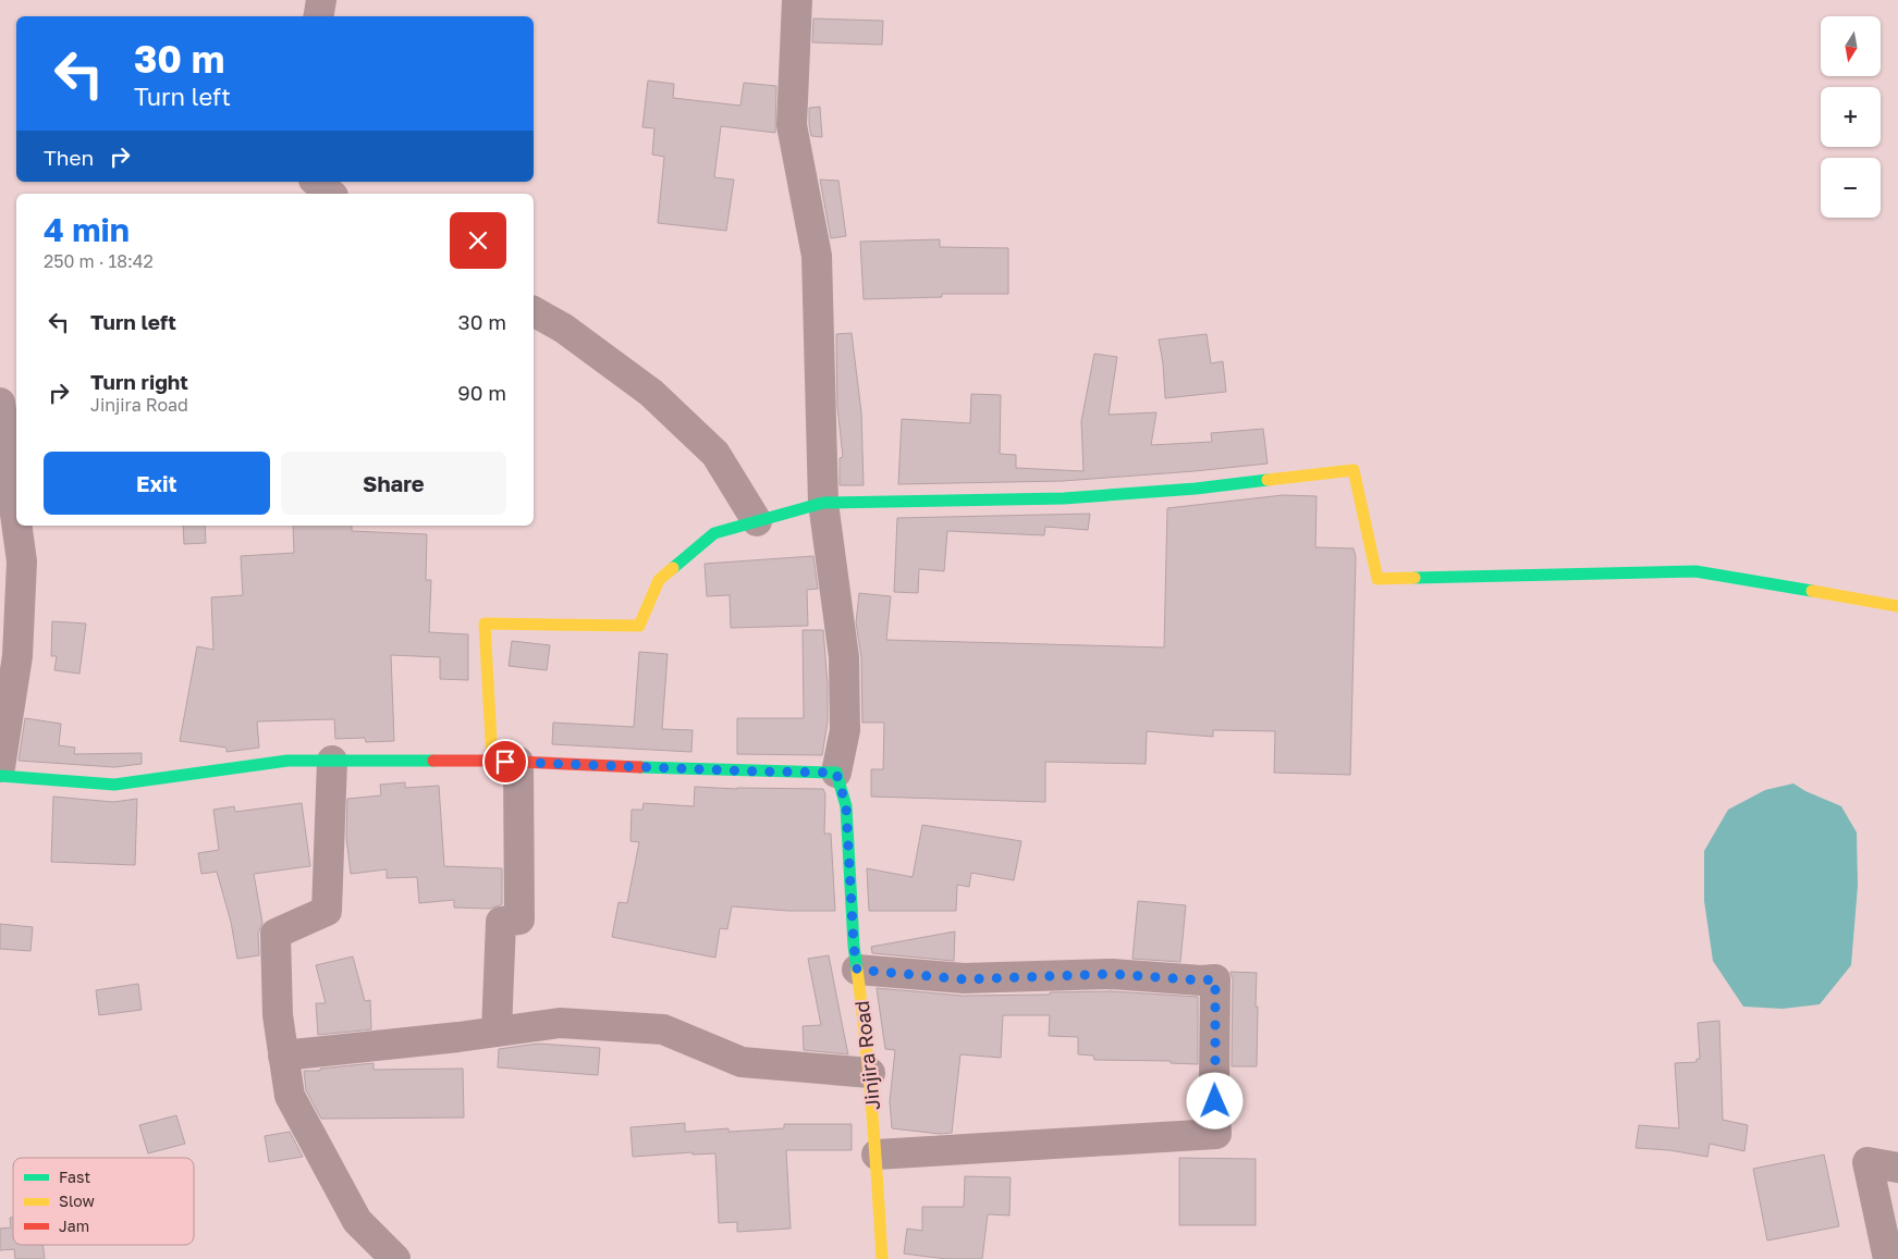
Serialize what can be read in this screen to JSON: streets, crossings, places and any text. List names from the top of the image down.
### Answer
{
  "streets": {
    "street": ["Jinjira Road"]
  },
  "legend": ["Fast", "Slow", "Jam"],
  "north": "bottom",
  "page": {
    "map_buttons": ["+", "−"],
    "turn": ["30 m", "Turn left"],
    "then": "Then",
    "heading": ["4 min", "250 m · 18:42"],
    "list": [
      {
        "name": "Turn left",
        "value": "30 m"
      },
      {
        "name": "Turn right",
        "note": "Jinjira Road",
        "value": "90 m"
      }
    ],
    "buttons": ["Exit", "Share"]
  }
}
